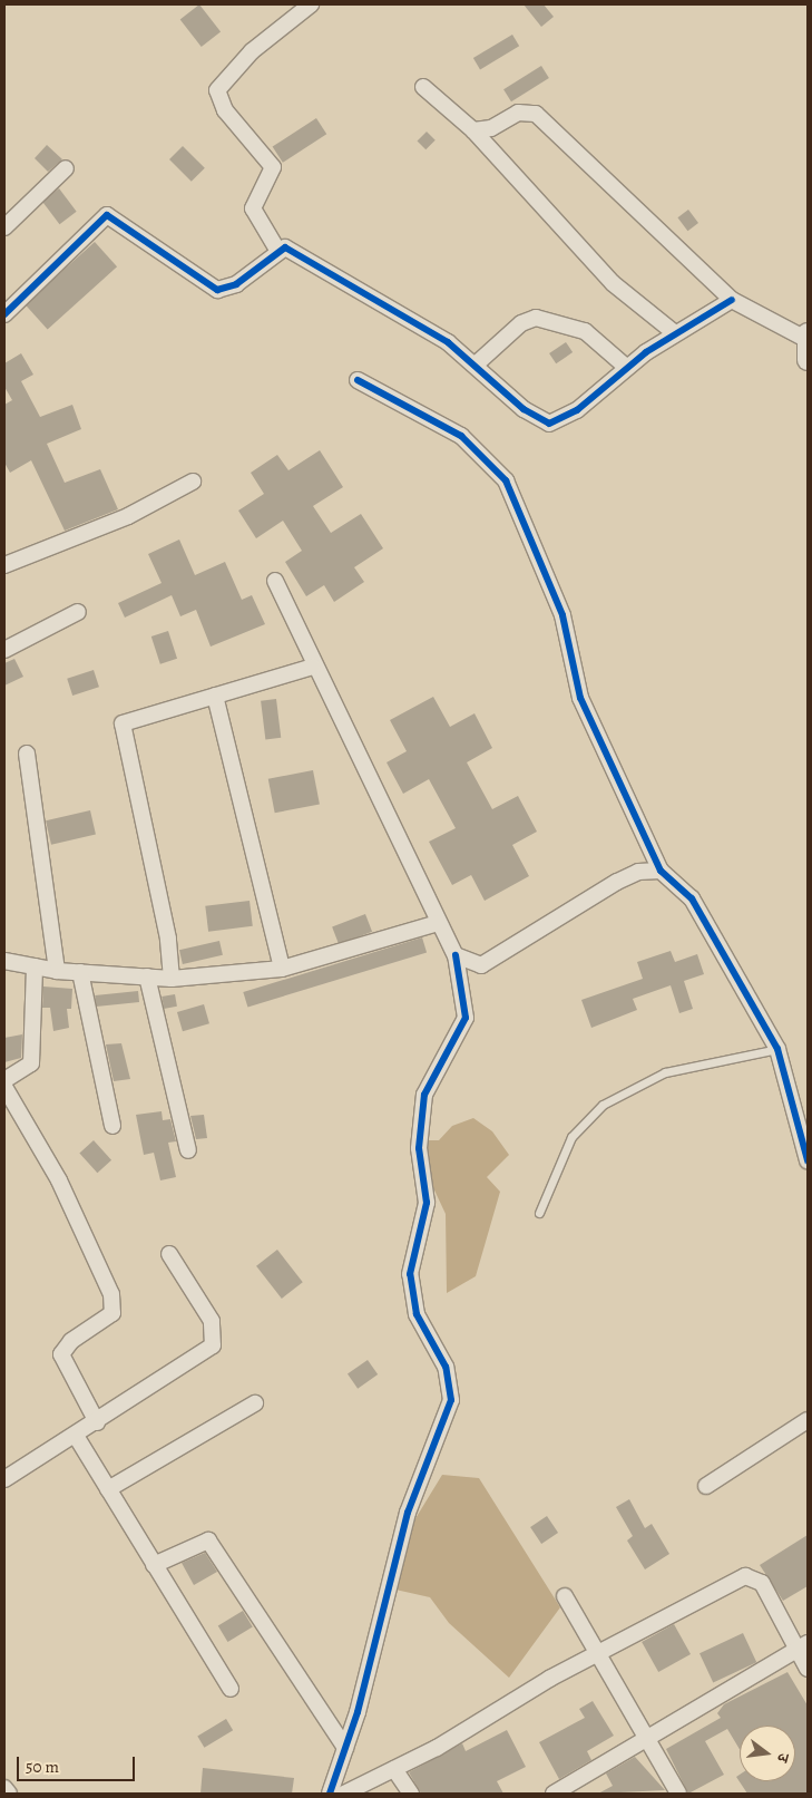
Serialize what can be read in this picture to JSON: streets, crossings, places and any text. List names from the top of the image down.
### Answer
{
  "scale_bar": "50 m",
  "north": "right"
}
